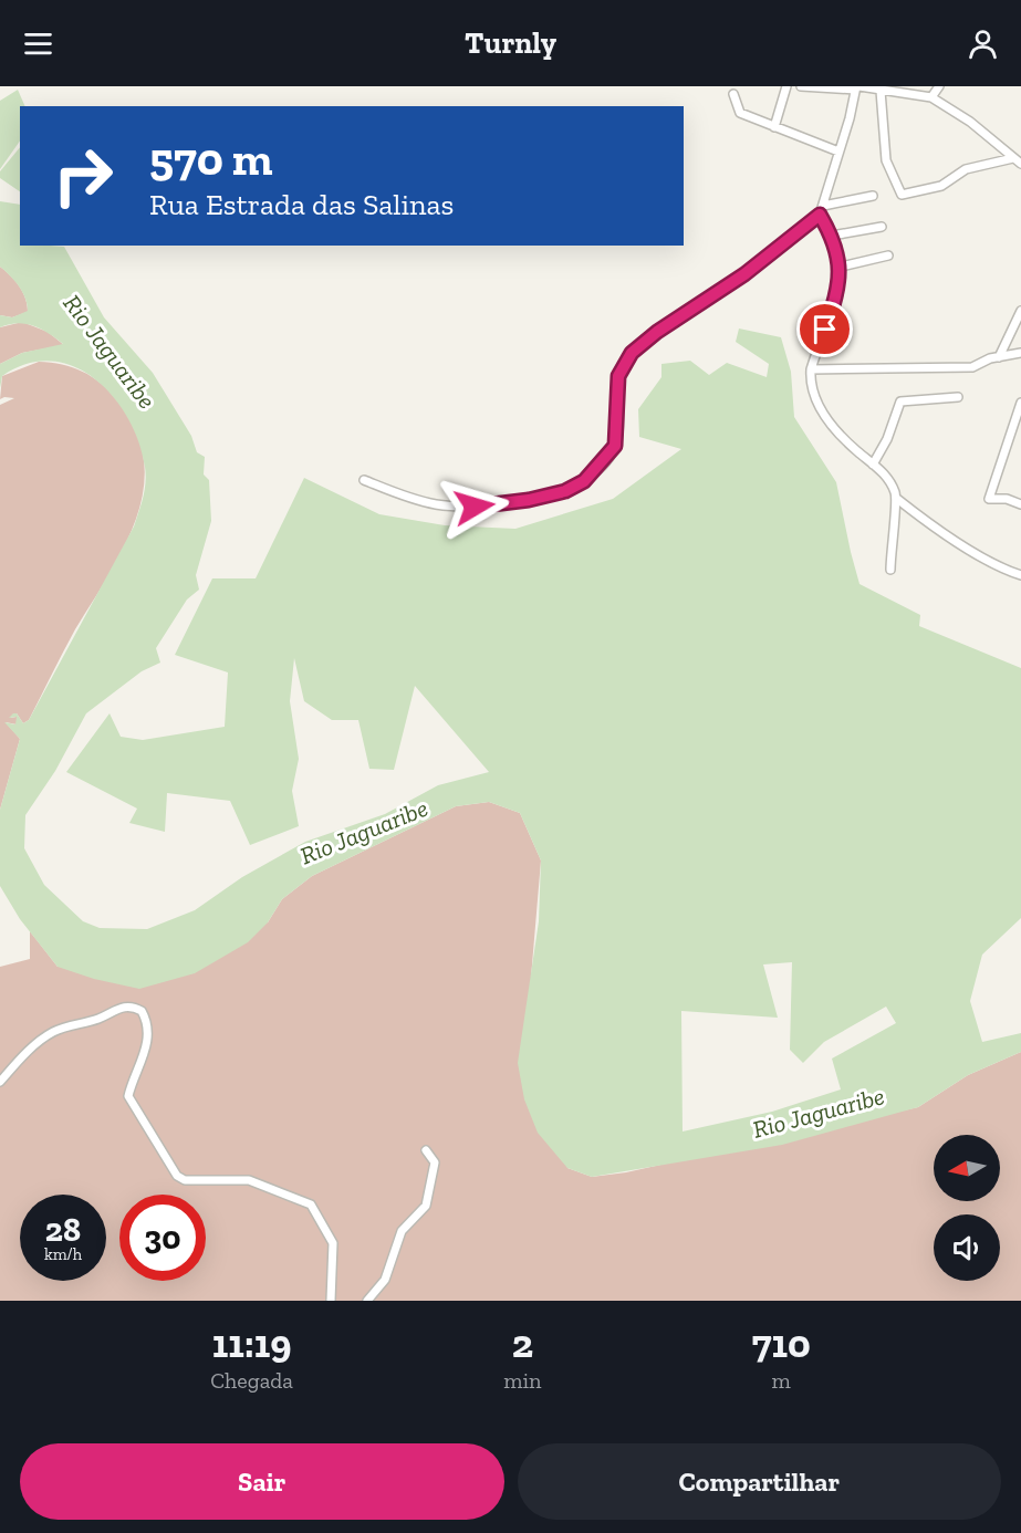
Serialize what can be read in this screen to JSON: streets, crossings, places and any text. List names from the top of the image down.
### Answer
{
  "water": ["Rio Jaguaribe"],
  "north": "left",
  "page": {
    "header": "Turnly",
    "turn": ["570 m", "Rua Estrada das Salinas"],
    "speed": "28 km/h",
    "limit": "30",
    "eta": [
      "11:19",
      "Chegada",
      "2",
      "min",
      "710",
      "m"
    ],
    "buttons": ["Sair", "Compartilhar"]
  }
}
